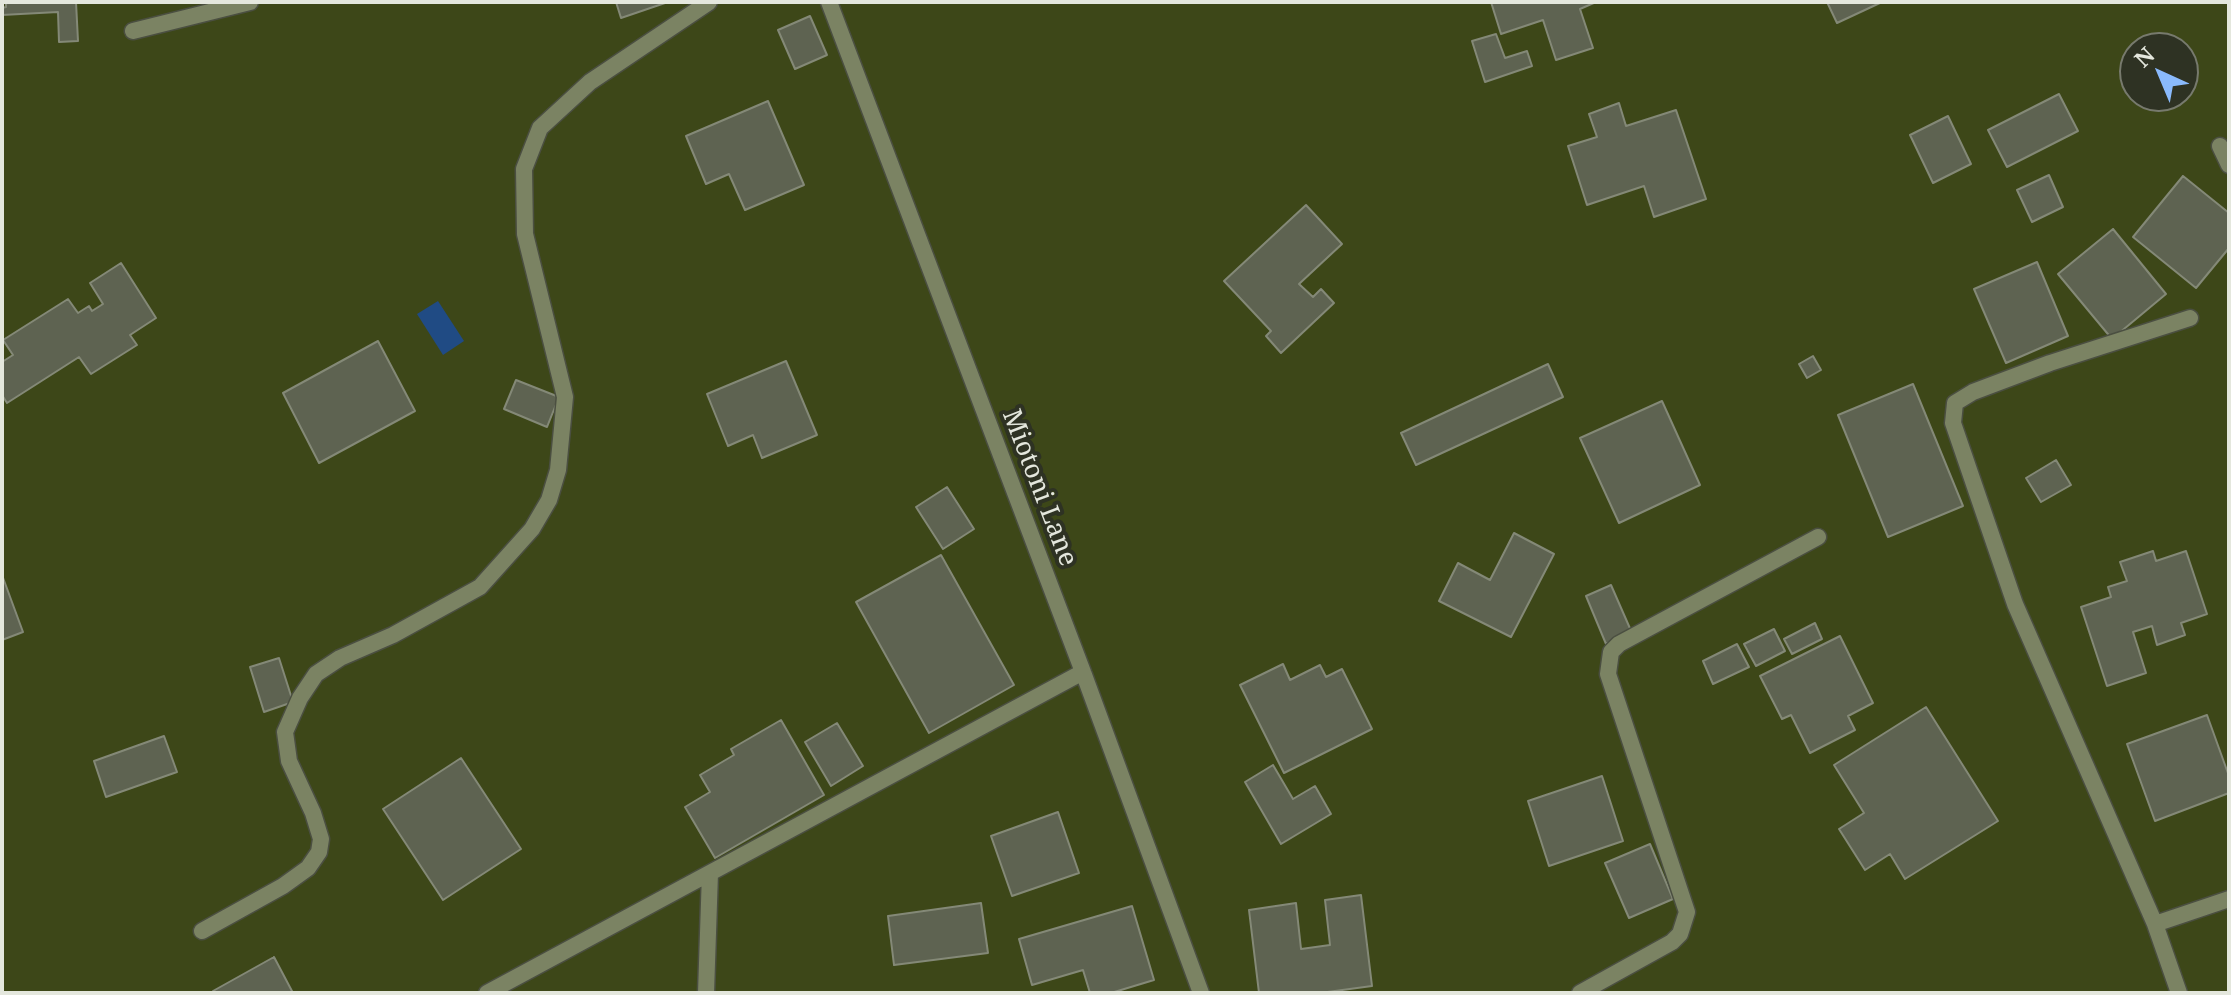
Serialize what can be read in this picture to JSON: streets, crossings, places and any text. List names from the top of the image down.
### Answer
{
  "streets": {
    "street": ["Miotoni Lane"]
  },
  "north": "top left"
}
